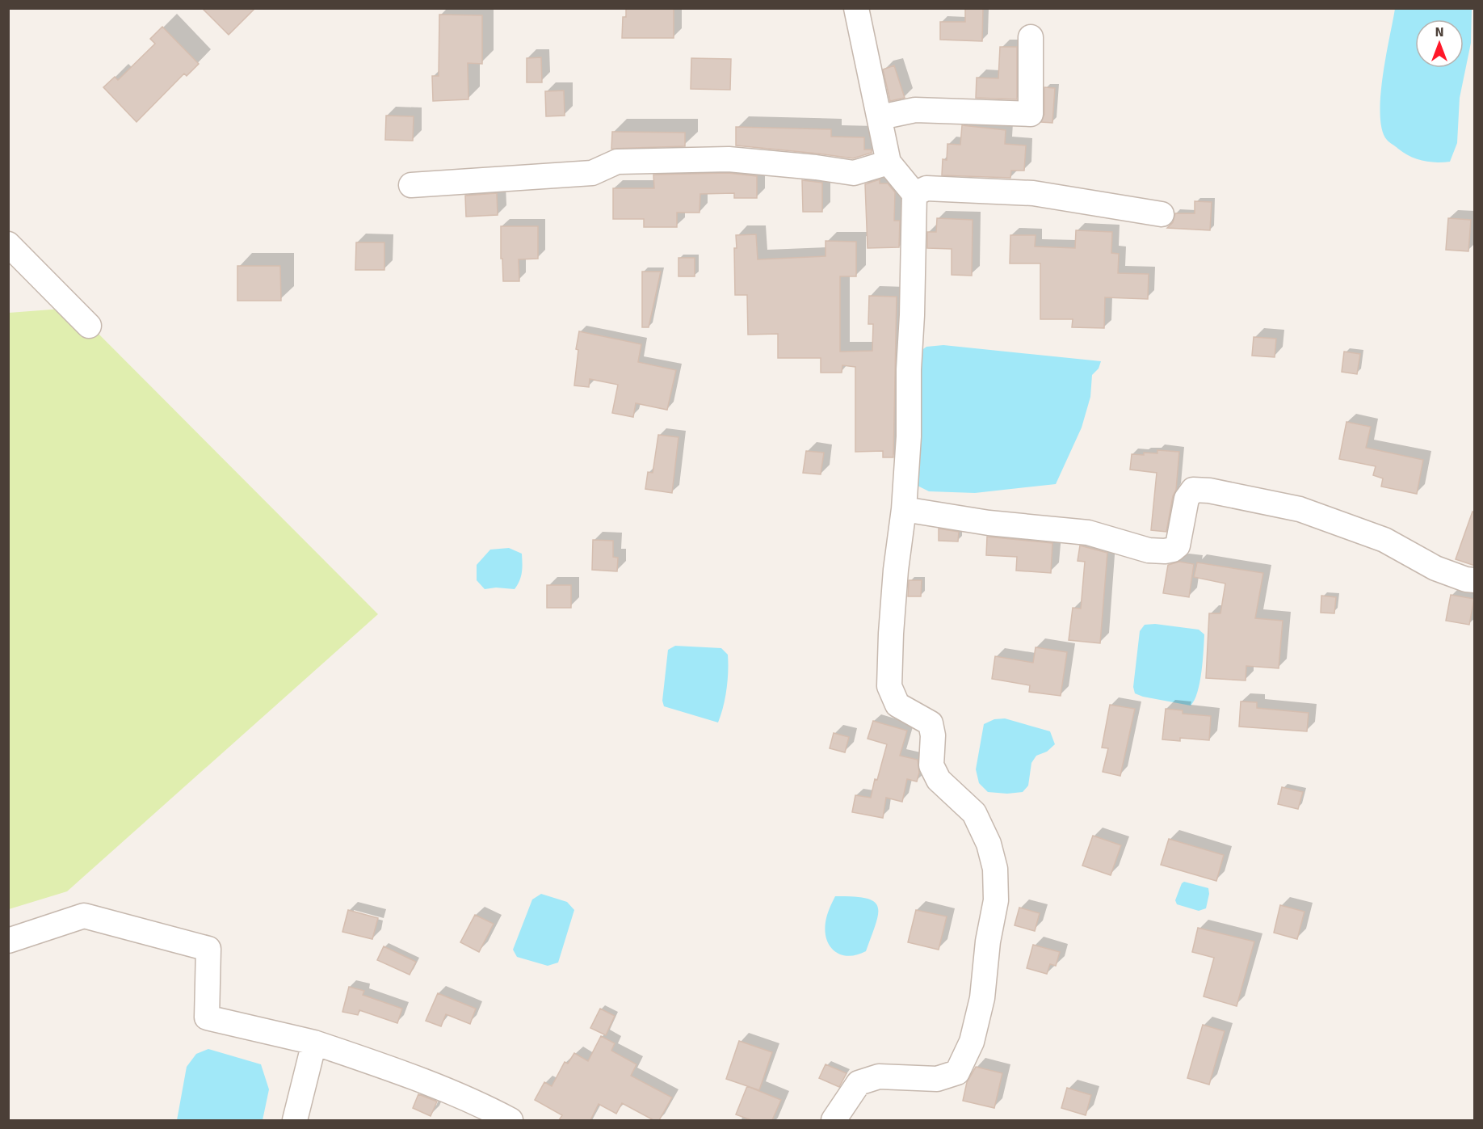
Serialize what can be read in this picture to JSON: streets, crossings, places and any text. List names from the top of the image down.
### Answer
{
  "north": "top"
}
